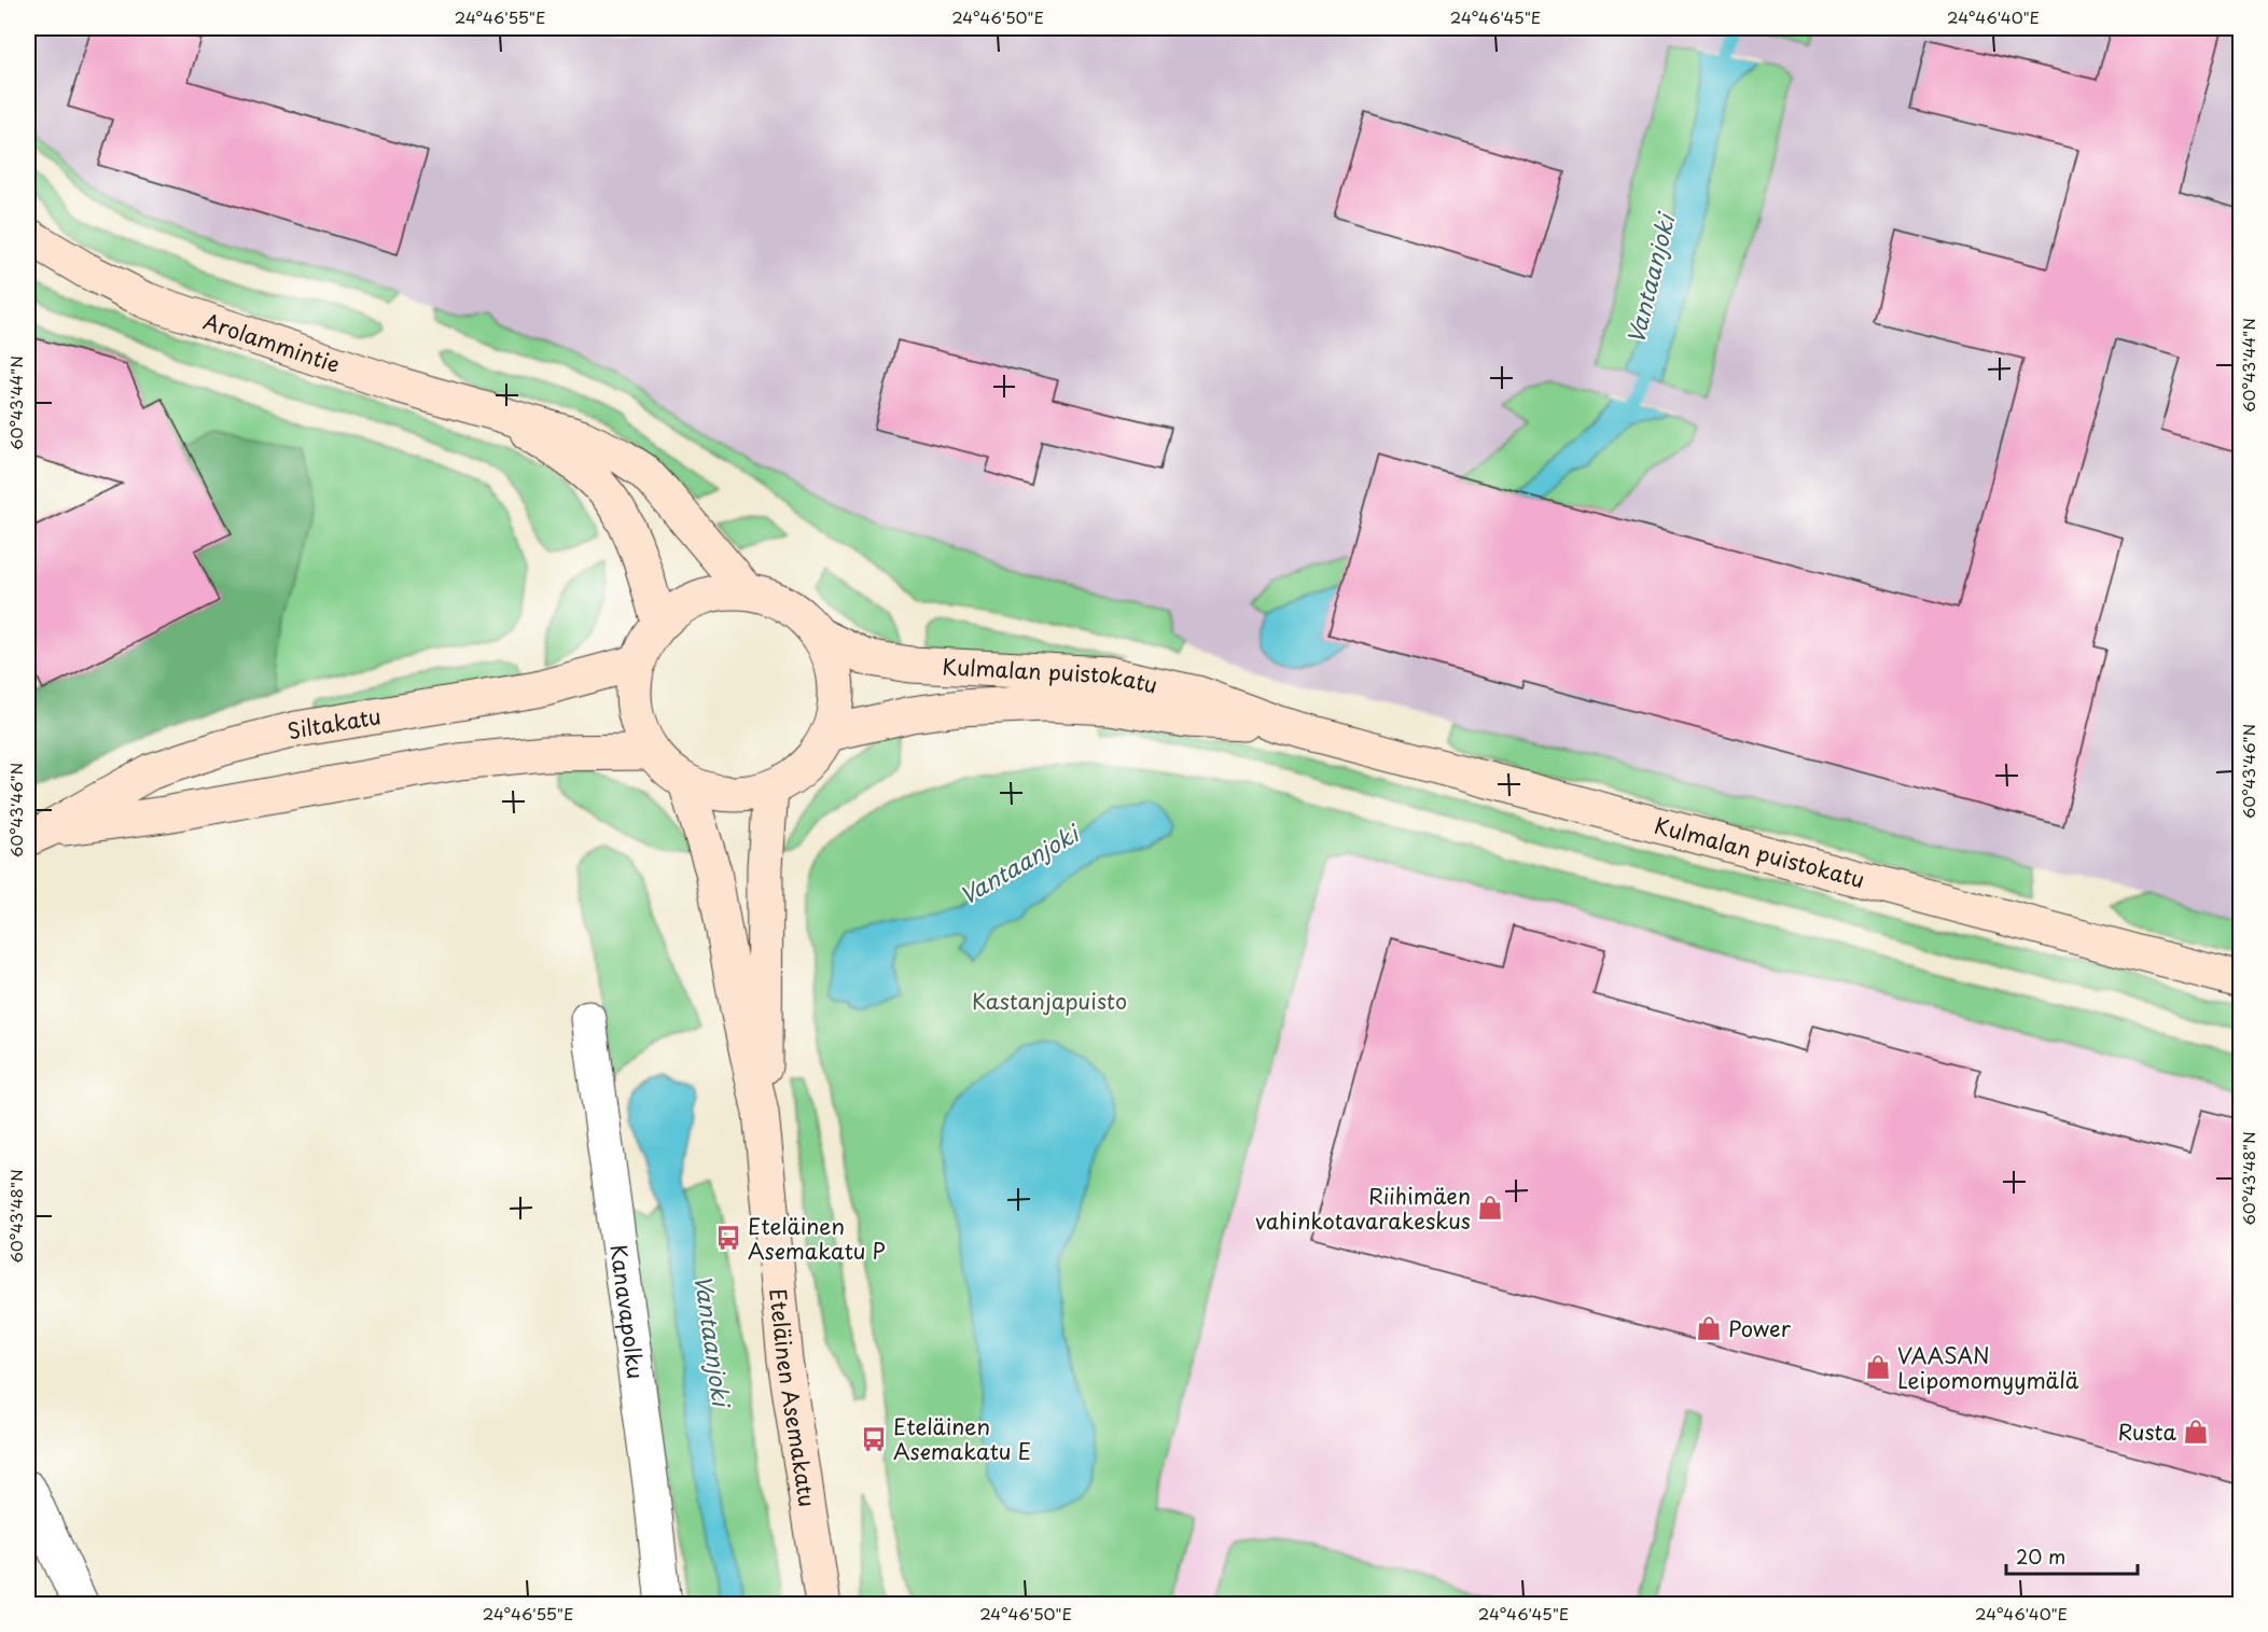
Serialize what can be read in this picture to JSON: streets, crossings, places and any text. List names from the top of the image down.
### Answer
{
  "streets": {
    "street": [
      "Arolammintie",
      "Kulmalan puistokatu",
      "Siltakatu",
      "Kanavapolku",
      "Eteläinen Asemakatu"
    ]
  },
  "crossings": [
    ["Arolammintie", "Kulmalan puistokatu"],
    ["Arolammintie", "Siltakatu"],
    ["Arolammintie", "Eteläinen Asemakatu"],
    ["Kulmalan puistokatu", "Siltakatu"],
    ["Kulmalan puistokatu", "Eteläinen Asemakatu"],
    ["Siltakatu", "Eteläinen Asemakatu"]
  ],
  "water": ["Vantaanjoki"],
  "parks": ["Kastanjapuisto"],
  "places": {
    "shop": [
      "Riihimäen vahinkotavarakeskus",
      "Power",
      "VAASAN Leipomomyymälä",
      "Rusta"
    ],
    "bus stop": ["Eteläinen Asemakatu P", "Eteläinen Asemakatu E"]
  },
  "scale_bar": "20 m",
  "coordinates": [
    "24°46'55\"E",
    "24°46'50\"E",
    "24°46'45\"E",
    "24°46'40\"E",
    "60°43'44\"N",
    "60°43'46\"N",
    "60°43'48\"N"
  ]
}
